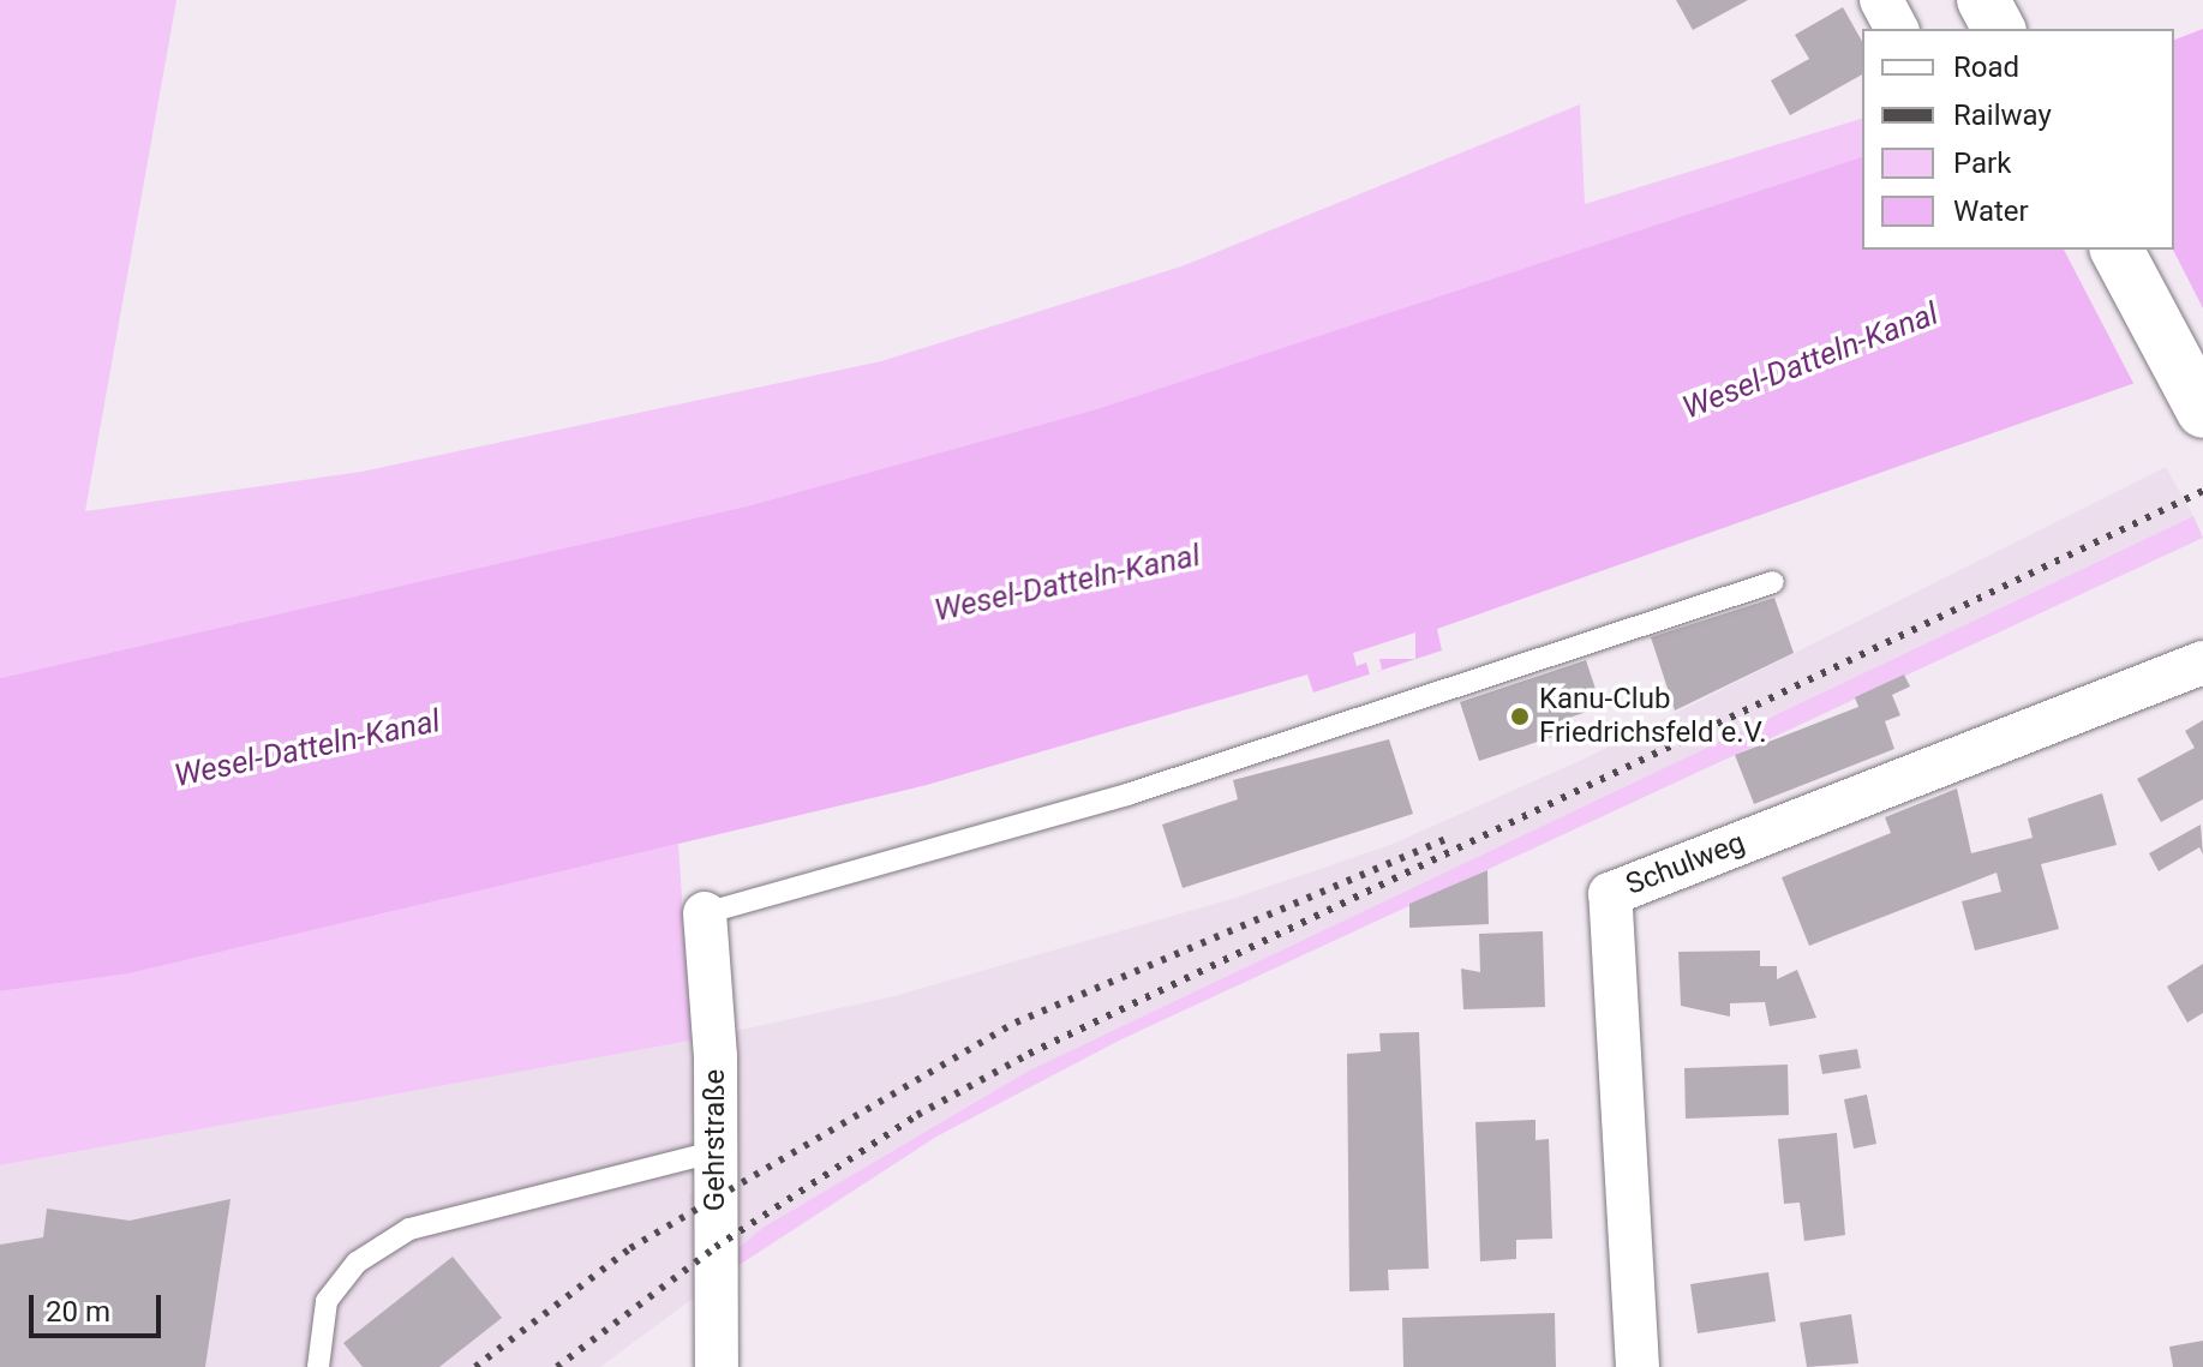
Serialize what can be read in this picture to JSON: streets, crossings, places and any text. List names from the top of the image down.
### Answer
{
  "streets": {
    "street": ["Schulweg", "Gehrstraße"]
  },
  "water": ["Wesel-Datteln-Kanal"],
  "places": ["Kanu-Club Friedrichsfeld e.V."],
  "legend": [
    "Road",
    "Railway",
    "Park",
    "Water"
  ],
  "scale_bar": "20 m"
}
